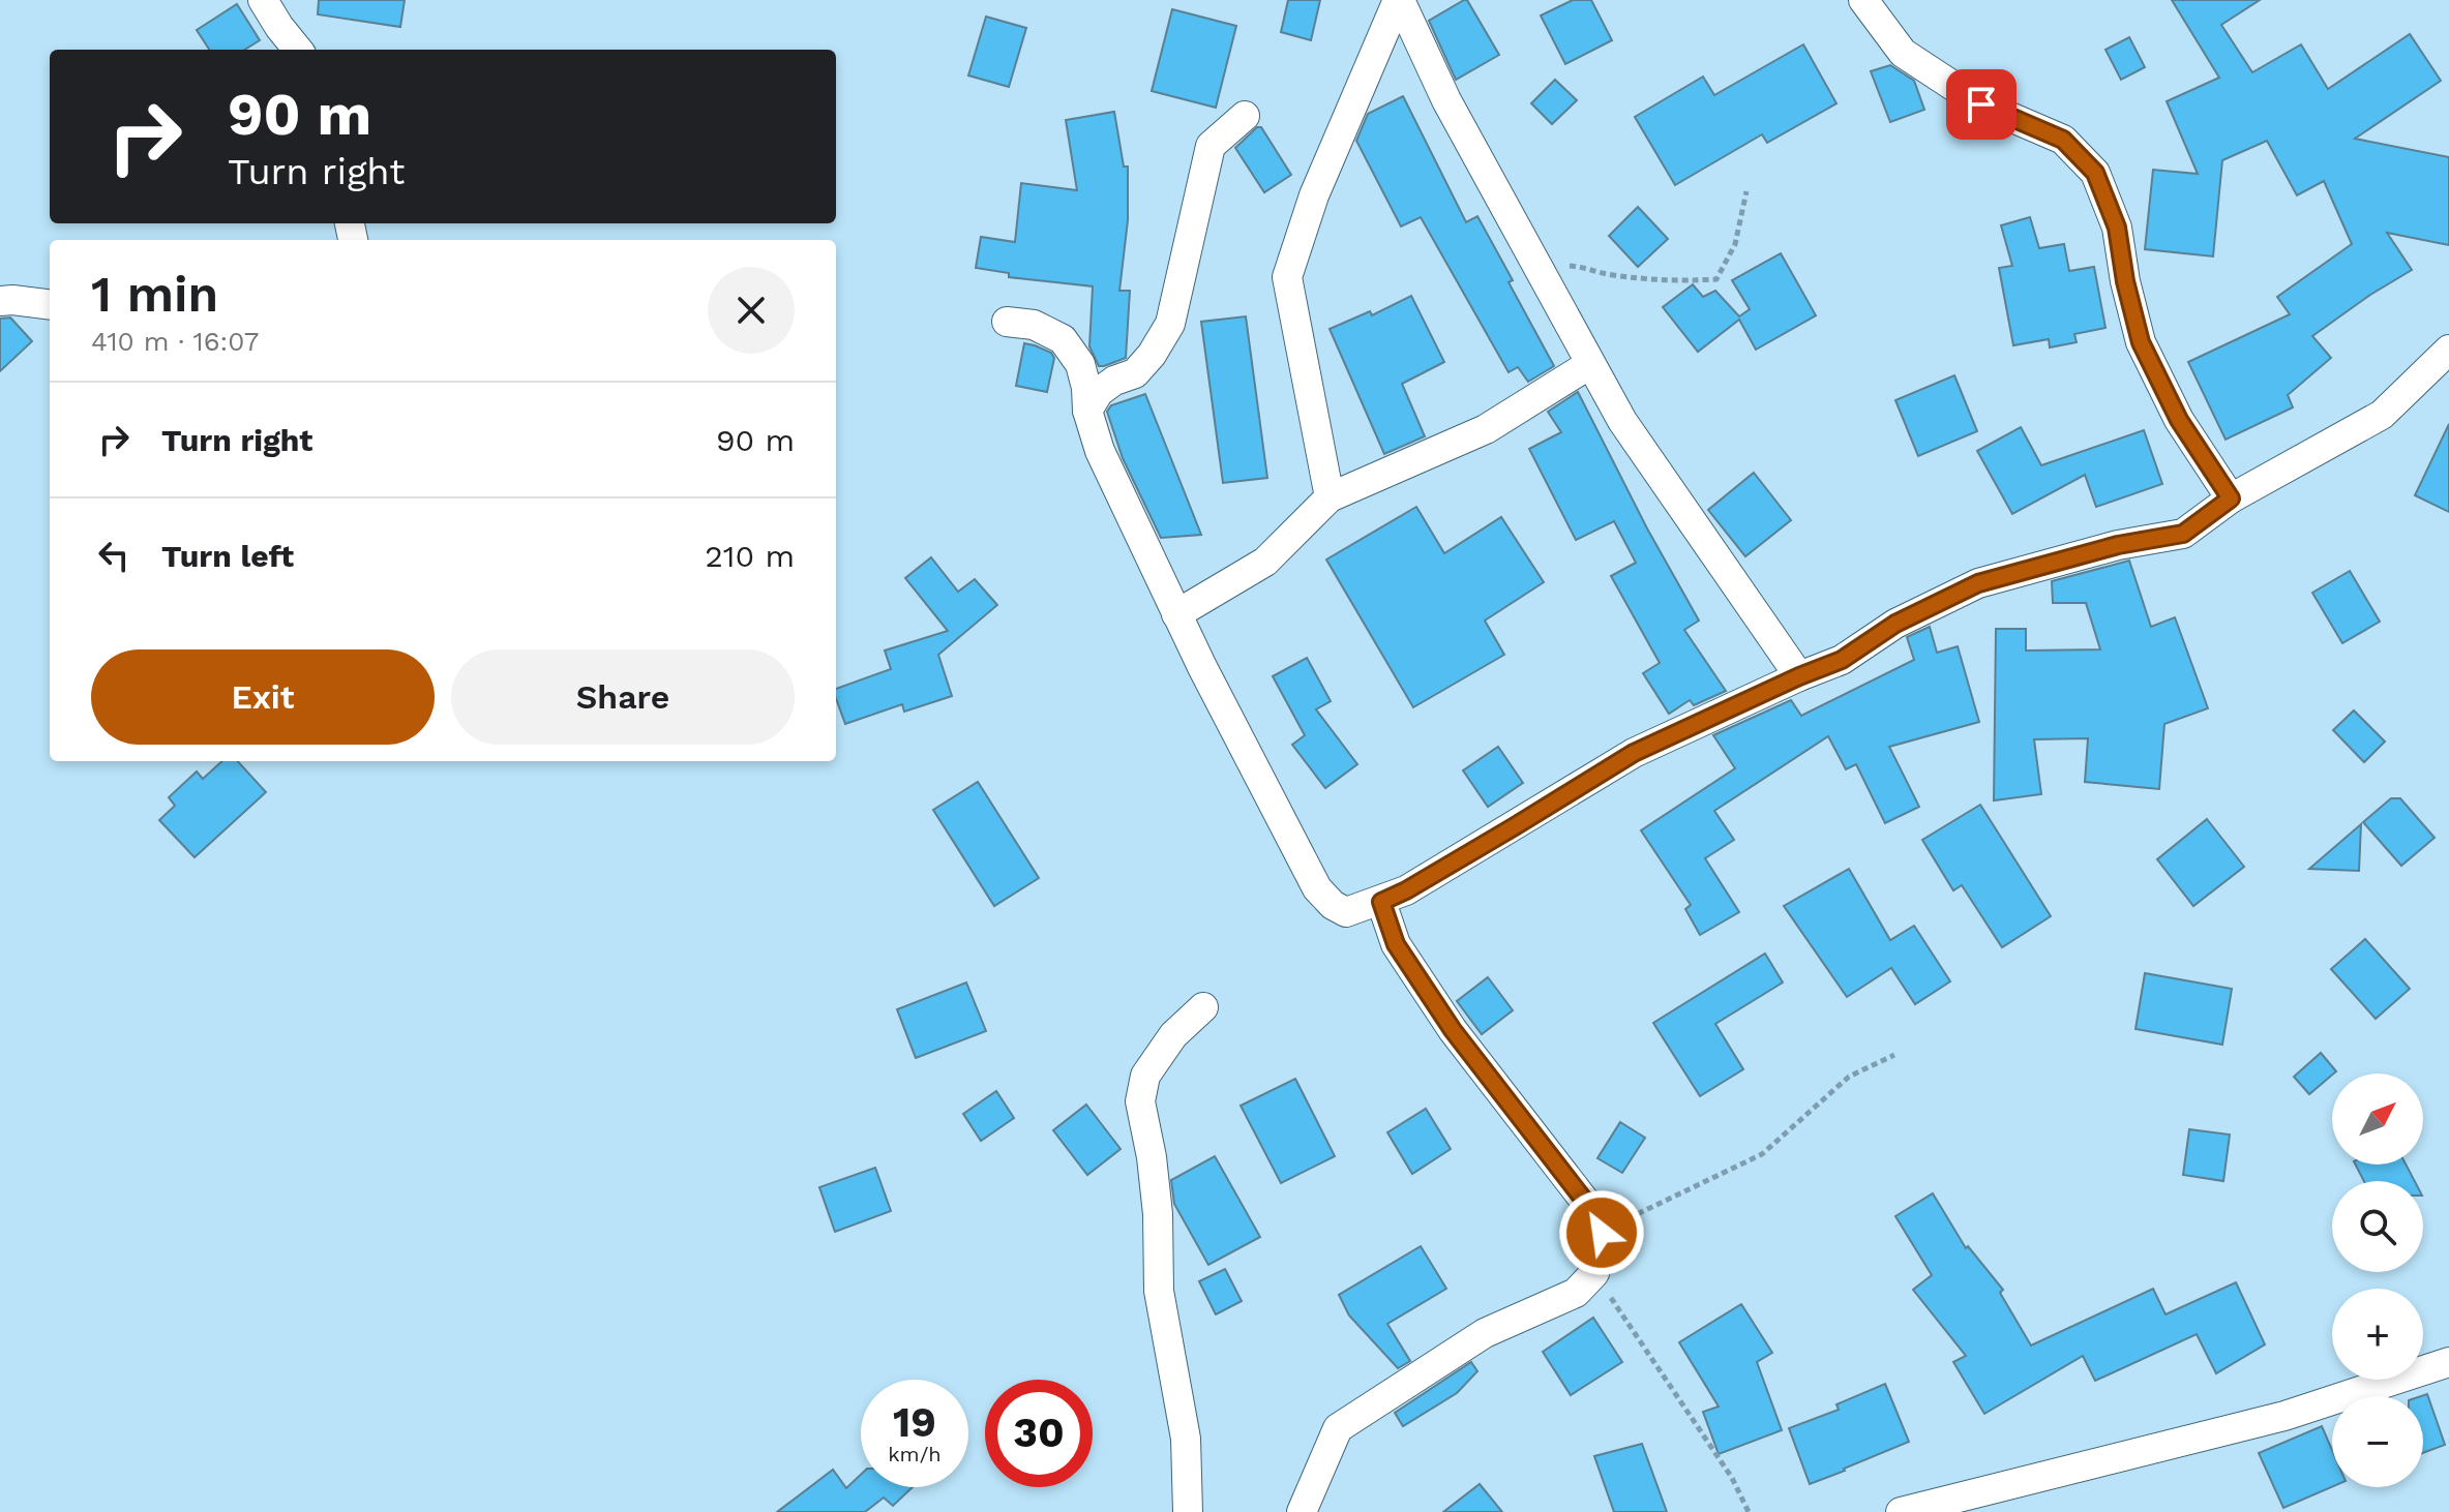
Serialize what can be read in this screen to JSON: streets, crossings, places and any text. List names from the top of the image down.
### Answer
{
  "north": "top right",
  "page": {
    "turn": ["90 m", "Turn right"],
    "heading": ["1 min", "410 m · 16:07"],
    "list": [
      {
        "name": "Turn right",
        "value": "90 m"
      },
      {
        "name": "Turn left",
        "value": "210 m"
      }
    ],
    "buttons": ["Exit", "Share"],
    "map_buttons": ["+", "−"],
    "speed": "19 km/h",
    "limit": "30"
  }
}
